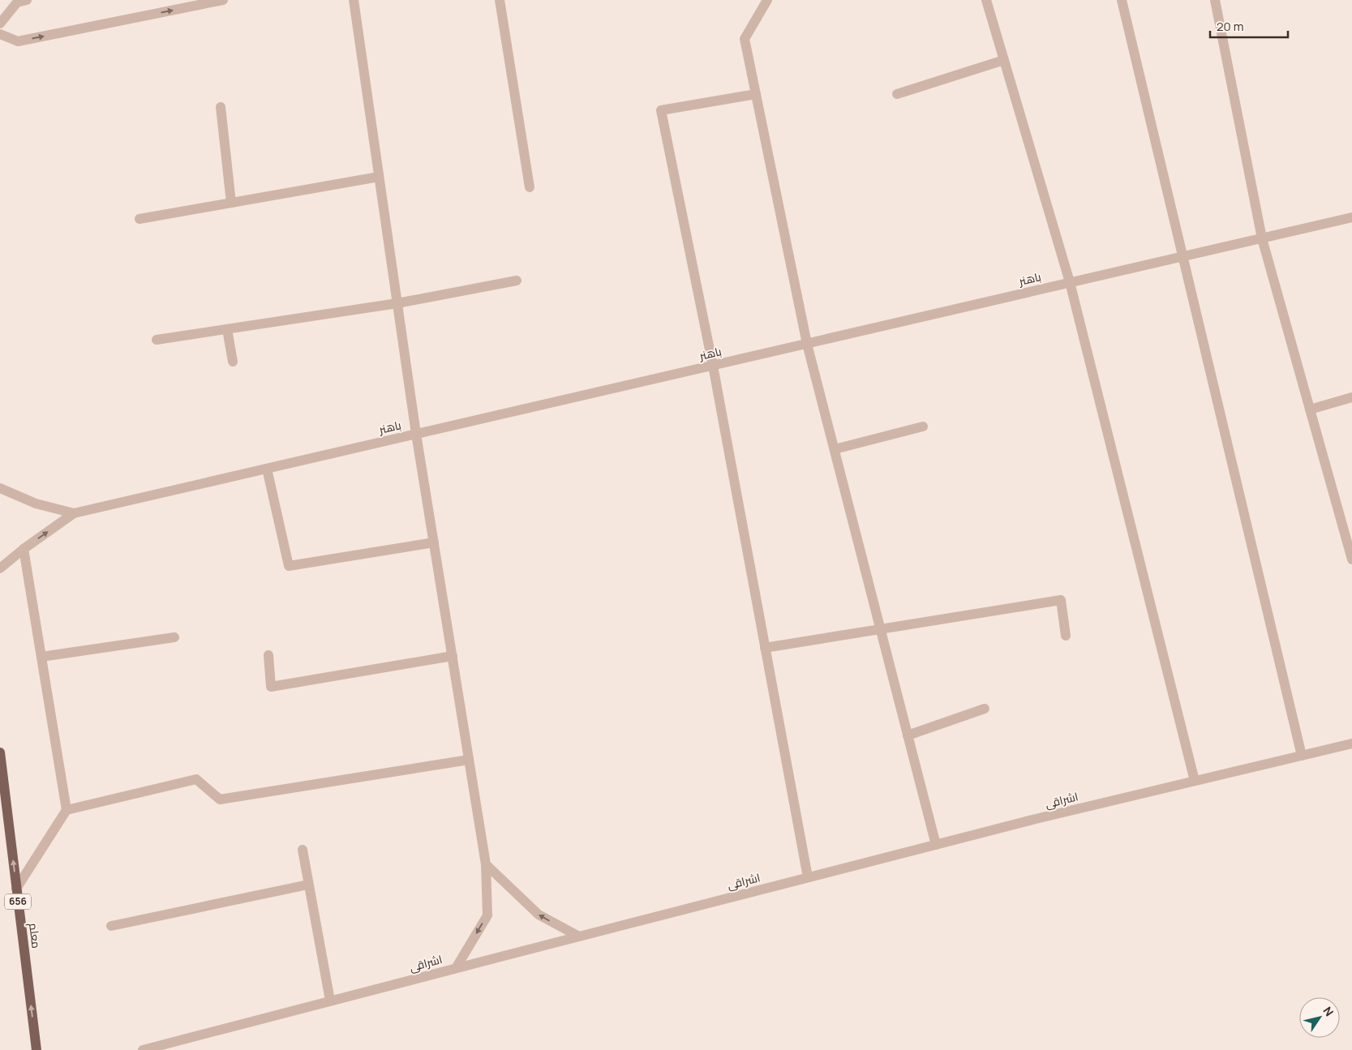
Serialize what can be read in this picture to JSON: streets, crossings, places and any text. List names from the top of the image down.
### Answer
{
  "streets": {
    "main road": ["656", "معلم"],
    "street": ["باهنر", "اشراقی"]
  },
  "one_way": ["معلم"],
  "scale_bar": "20 m",
  "north": "top right"
}
